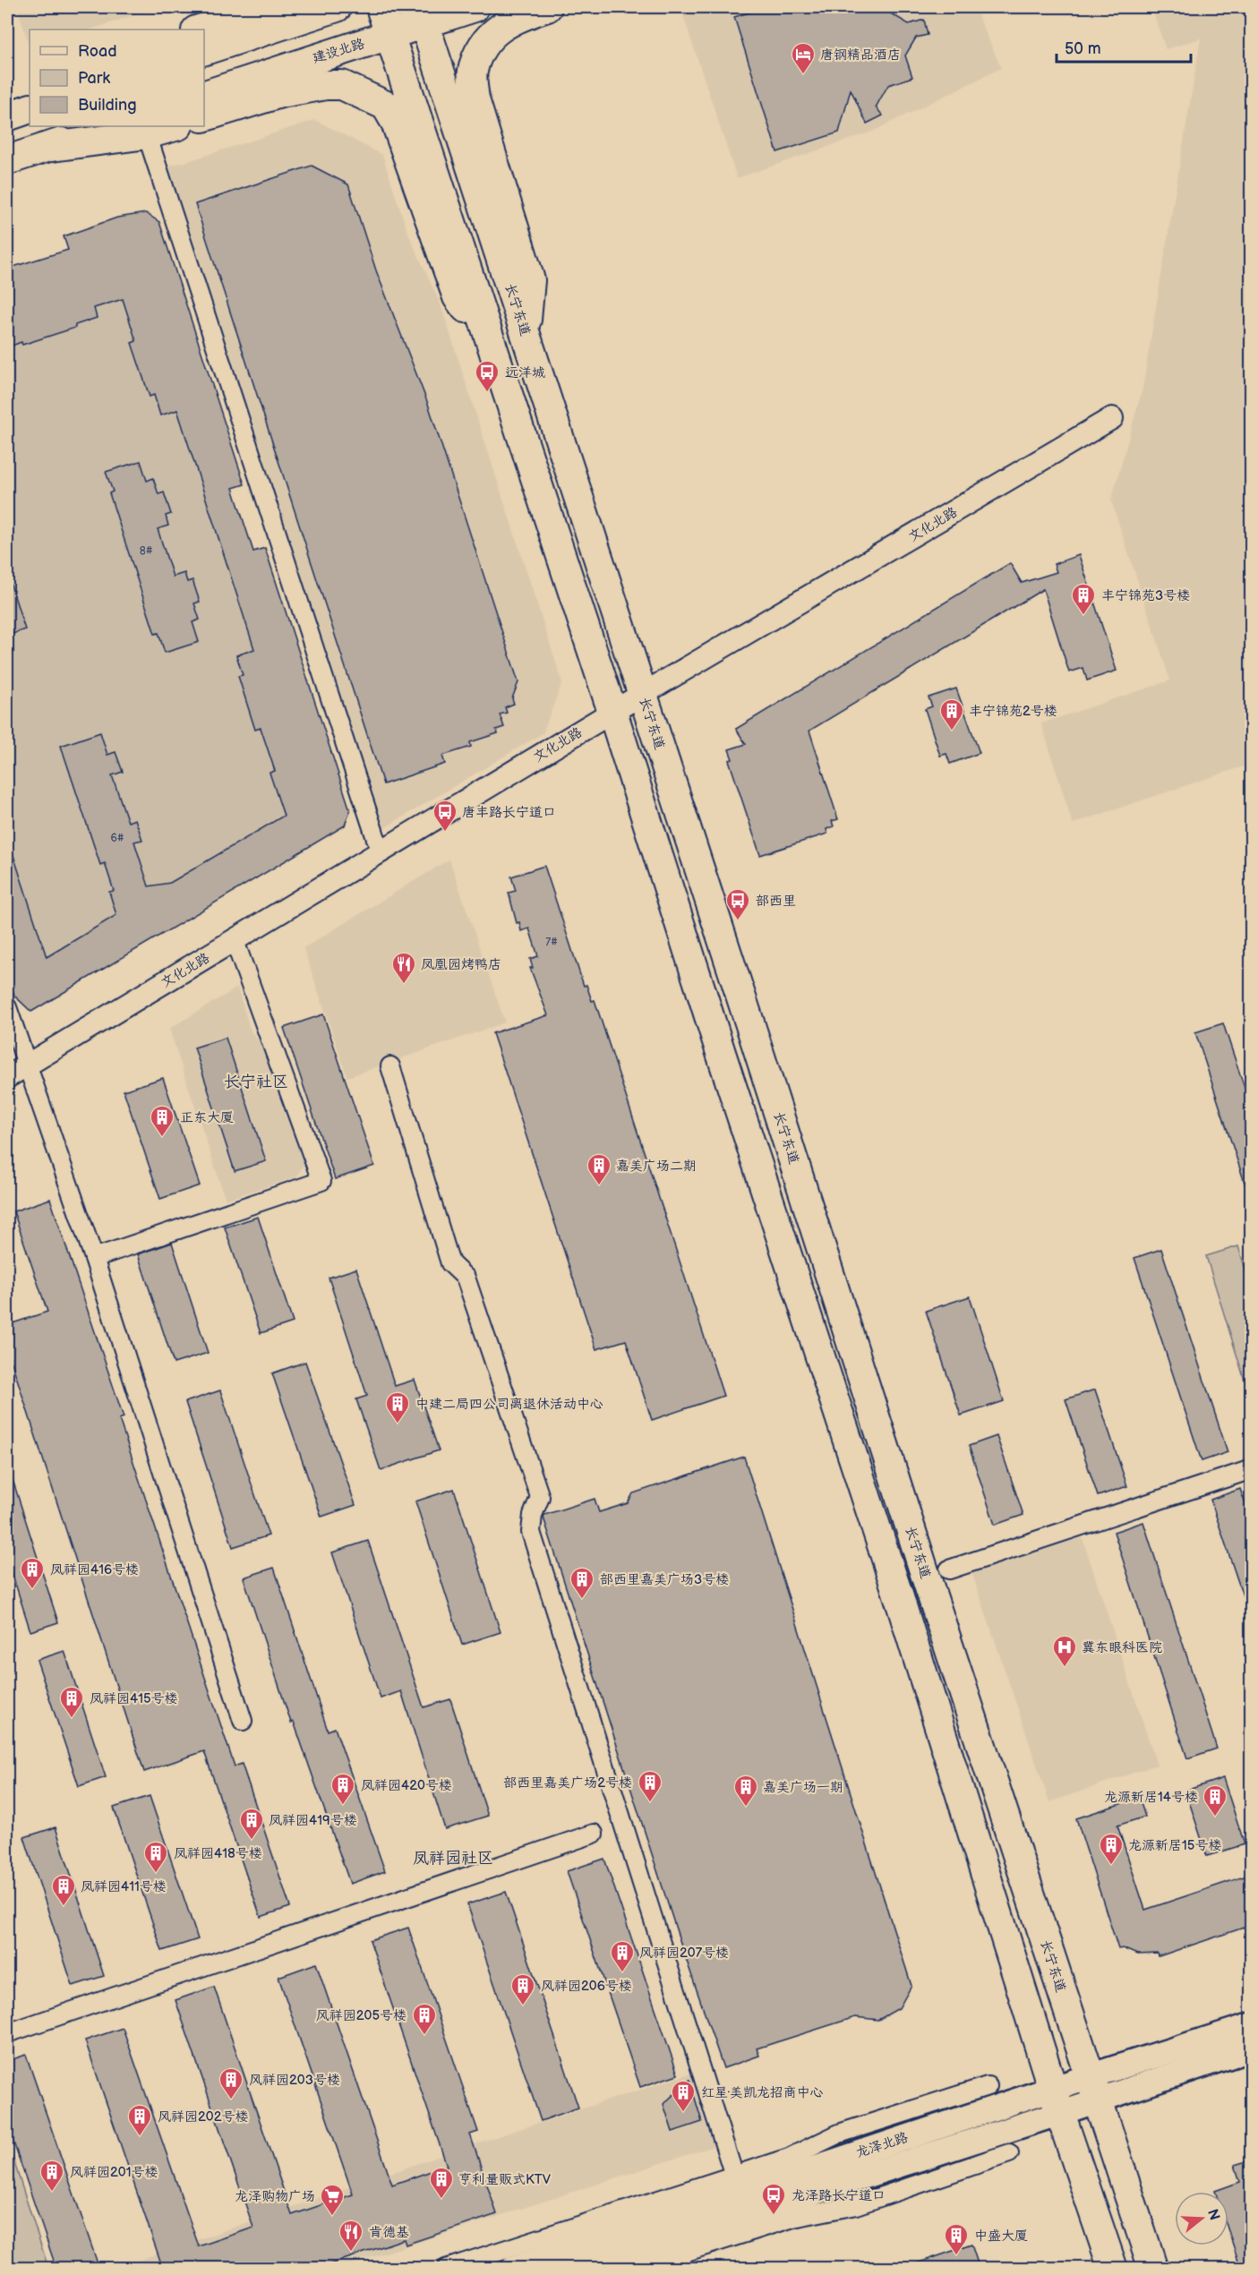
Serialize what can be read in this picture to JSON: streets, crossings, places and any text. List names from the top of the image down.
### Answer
{
  "streets": {
    "main road": ["建设北路", "长宁东道", "龙泽北路"],
    "street": ["文化北路"]
  },
  "crossings": [
    ["建设北路", "长宁东道"],
    ["长宁东道", "文化北路"],
    ["长宁东道", "龙泽北路"]
  ],
  "districts": ["长宁社区", "凤祥园社区"],
  "places": {
    "hotel": ["唐钢精品酒店"],
    "bus stop": [
      "远洋城",
      "唐丰路长宁道口",
      "部西里",
      "龙泽路长宁道口"
    ],
    "building": [
      "丰宁锦苑3号楼",
      "丰宁锦苑2号楼",
      "正东大厦",
      "嘉美广场二期",
      "中建二局四公司离退休活动中心",
      "凤祥园416号楼",
      "部西里嘉美广场3号楼",
      "凤祥园415号楼",
      "部西里嘉美广场2号楼",
      "凤祥园420号楼",
      "嘉美广场一期",
      "龙源新居14号楼",
      "凤祥园419号楼",
      "龙源新居15号楼",
      "凤祥园418号楼",
      "凤祥园411号楼",
      "风祥园207号楼",
      "风祥园206号楼",
      "风祥园205号楼",
      "风祥园203号楼",
      "红星·美凯龙招商中心",
      "风祥园202号楼",
      "风祥园201号楼",
      "亨利量贩式KTV",
      "中盛大厦"
    ],
    "restaurant": ["凤凰园烤鸭店", "肯德基"],
    "hospital": ["冀东眼科医院"],
    "supermarket": ["龙泽购物广场"]
  },
  "house_numbers": ["8#", "6#", "7#"],
  "legend": ["Road", "Park", "Building"],
  "scale_bar": "50 m",
  "north": "right"
}
